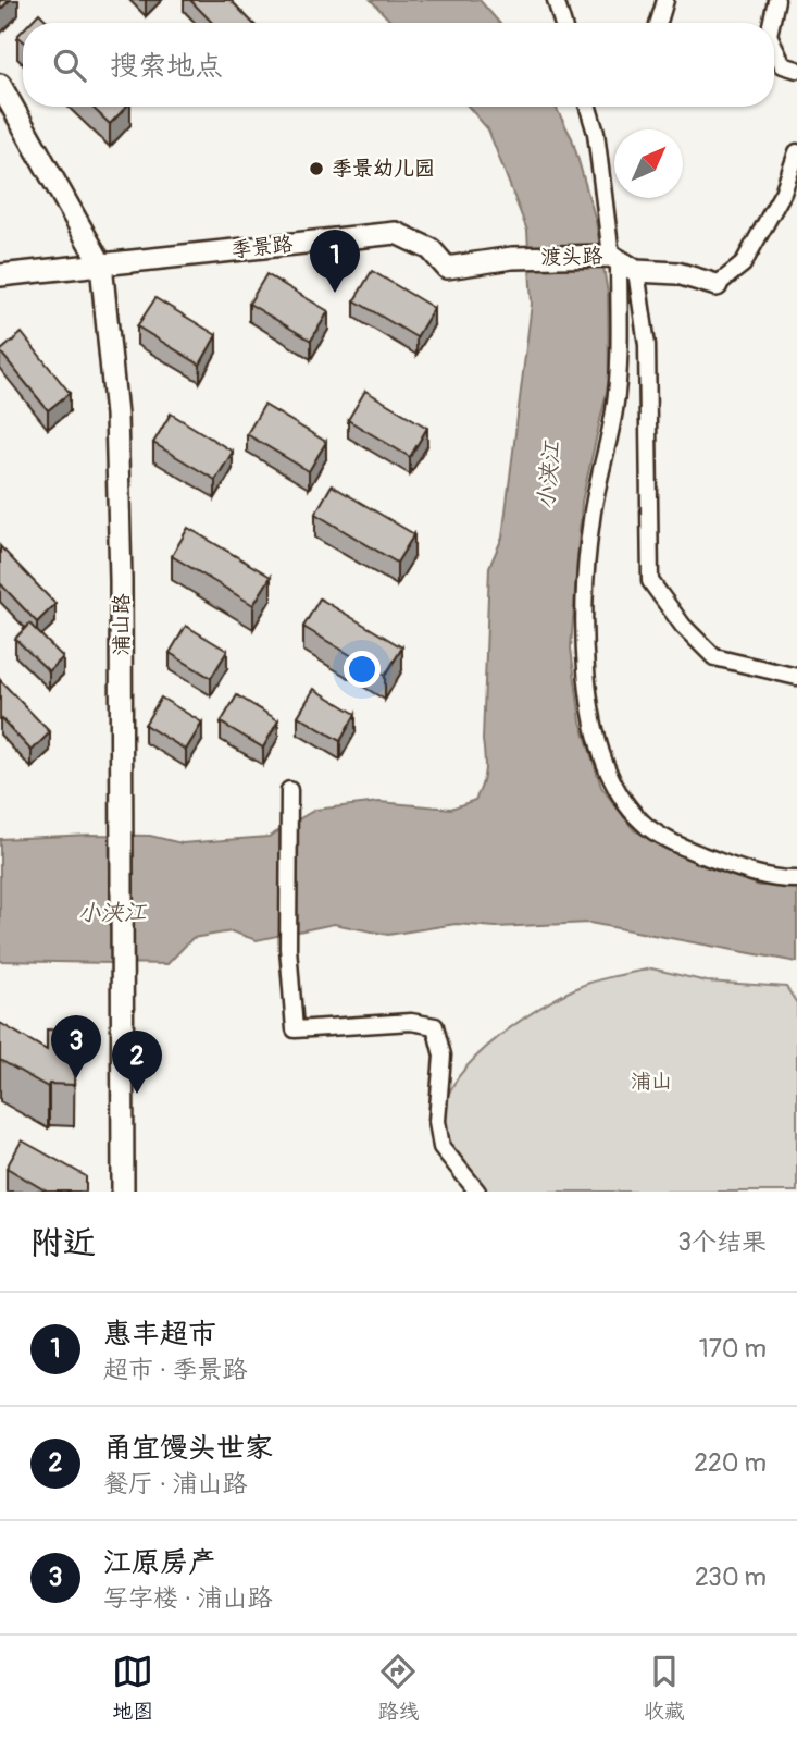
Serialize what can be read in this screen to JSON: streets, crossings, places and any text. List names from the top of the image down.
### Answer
{
  "streets": {
    "street": ["季景路", "渡头路", "浦山路"]
  },
  "crossings": [
    ["季景路", "渡头路"],
    ["季景路", "浦山路"]
  ],
  "water": ["小浃江"],
  "parks": ["浦山"],
  "places": ["季景幼儿园"],
  "north": "top right",
  "page": {
    "search": "搜索地点",
    "pins": ["1", "3", "2"],
    "heading": ["附近", "3个结果"],
    "list": [
      {
        "mark": "1",
        "name": "惠丰超市",
        "note": "超市 · 季景路",
        "value": "170 m"
      },
      {
        "mark": "2",
        "name": "甬宜馒头世家",
        "note": "餐厅 · 浦山路",
        "value": "220 m"
      },
      {
        "mark": "3",
        "name": "江原房产",
        "note": "写字楼 · 浦山路",
        "value": "230 m"
      }
    ],
    "nav": ["地图", "路线", "收藏"]
  }
}
